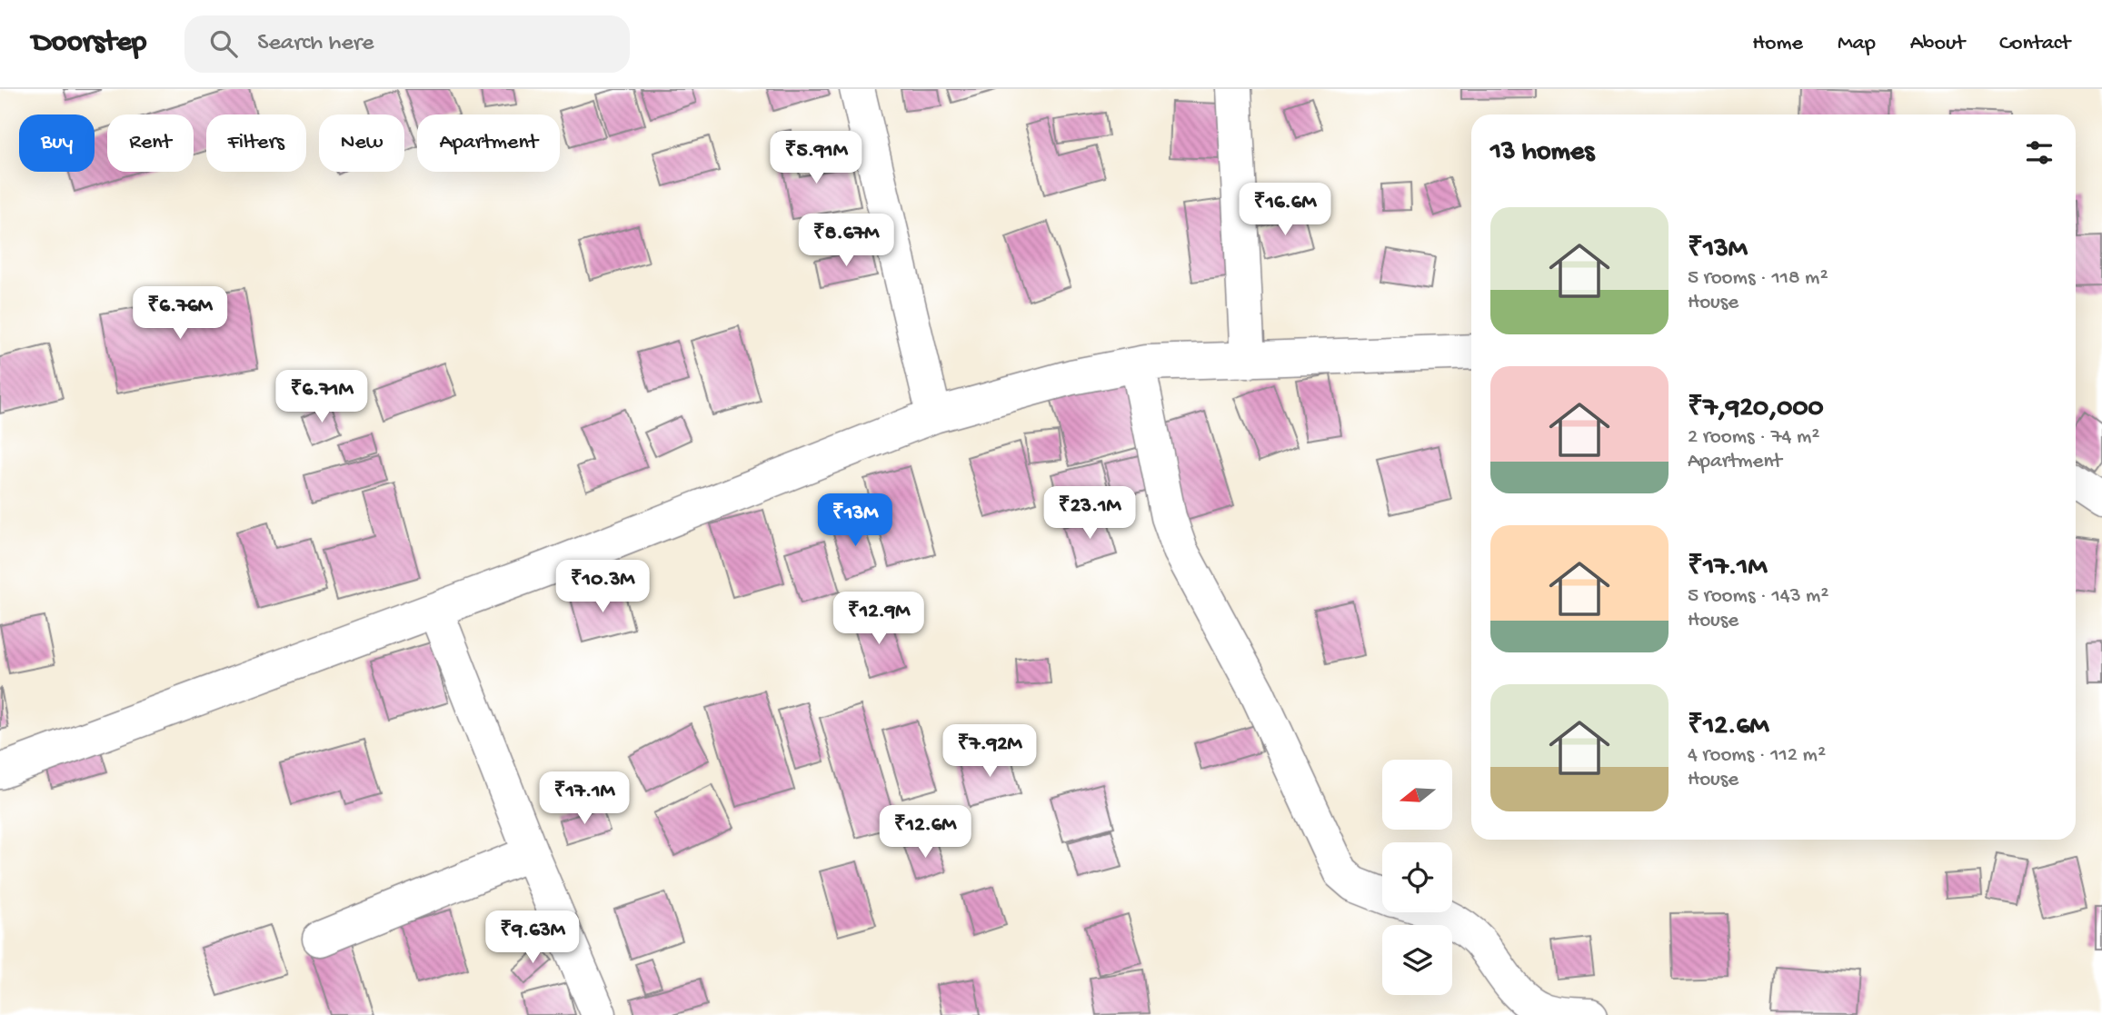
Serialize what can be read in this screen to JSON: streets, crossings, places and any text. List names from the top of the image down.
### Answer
{
  "north": "left",
  "page": {
    "header": "Doorstep",
    "search": "Search here",
    "nav": [
      "Home",
      "Map",
      "About",
      "Contact"
    ],
    "chip": [
      "Buy",
      "Rent",
      "Filters",
      "New",
      "Apartment"
    ],
    "heading": "13 homes",
    "price": [
      "₹5.91M",
      "₹16.6M",
      "₹8.67M",
      "₹6.76M",
      "₹6.71M",
      "₹23.1M",
      "₹13M",
      "₹10.3M",
      "₹12.9M",
      "₹7.92M",
      "₹17.1M",
      "₹12.6M",
      "₹9.63M"
    ],
    "list": [
      {
        "name": "₹13M",
        "note": "5 rooms · 118 m² · House"
      },
      {
        "name": "₹7,920,000",
        "note": "2 rooms · 74 m² · Apartment"
      },
      {
        "name": "₹17.1M",
        "note": "5 rooms · 143 m² · House"
      },
      {
        "name": "₹12.6M",
        "note": "4 rooms · 112 m² · House"
      }
    ]
  }
}
